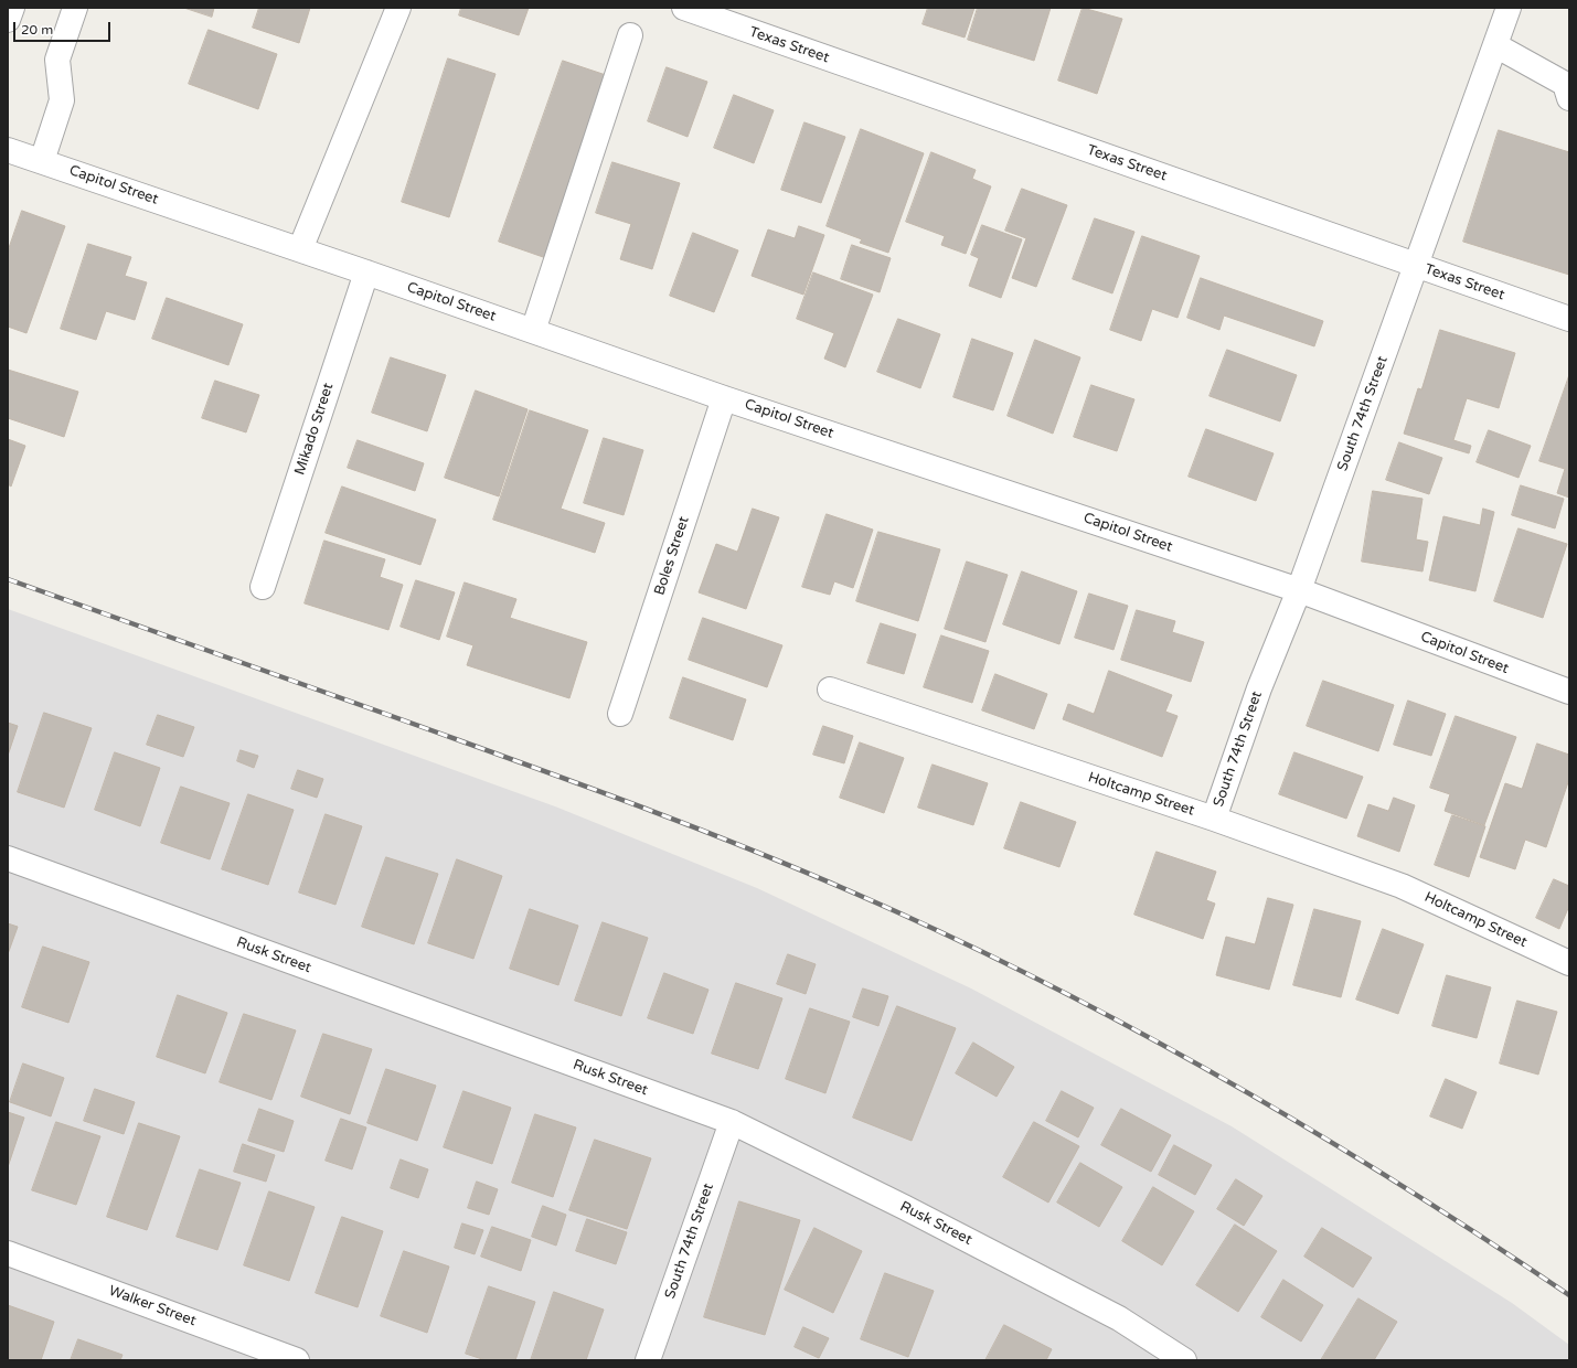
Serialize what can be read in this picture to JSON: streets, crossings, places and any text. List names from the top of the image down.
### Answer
{
  "streets": {
    "street": [
      "Texas Street",
      "Capitol Street",
      "South 74th Street",
      "Mikado Street",
      "Boles Street",
      "Holtcamp Street",
      "Rusk Street",
      "Walker Street"
    ]
  },
  "crossings": [
    ["Texas Street", "South 74th Street"],
    ["Capitol Street", "South 74th Street"],
    ["Capitol Street", "Mikado Street"],
    ["Capitol Street", "Boles Street"],
    ["South 74th Street", "Holtcamp Street"],
    ["South 74th Street", "Rusk Street"]
  ],
  "scale_bar": "20 m"
}
